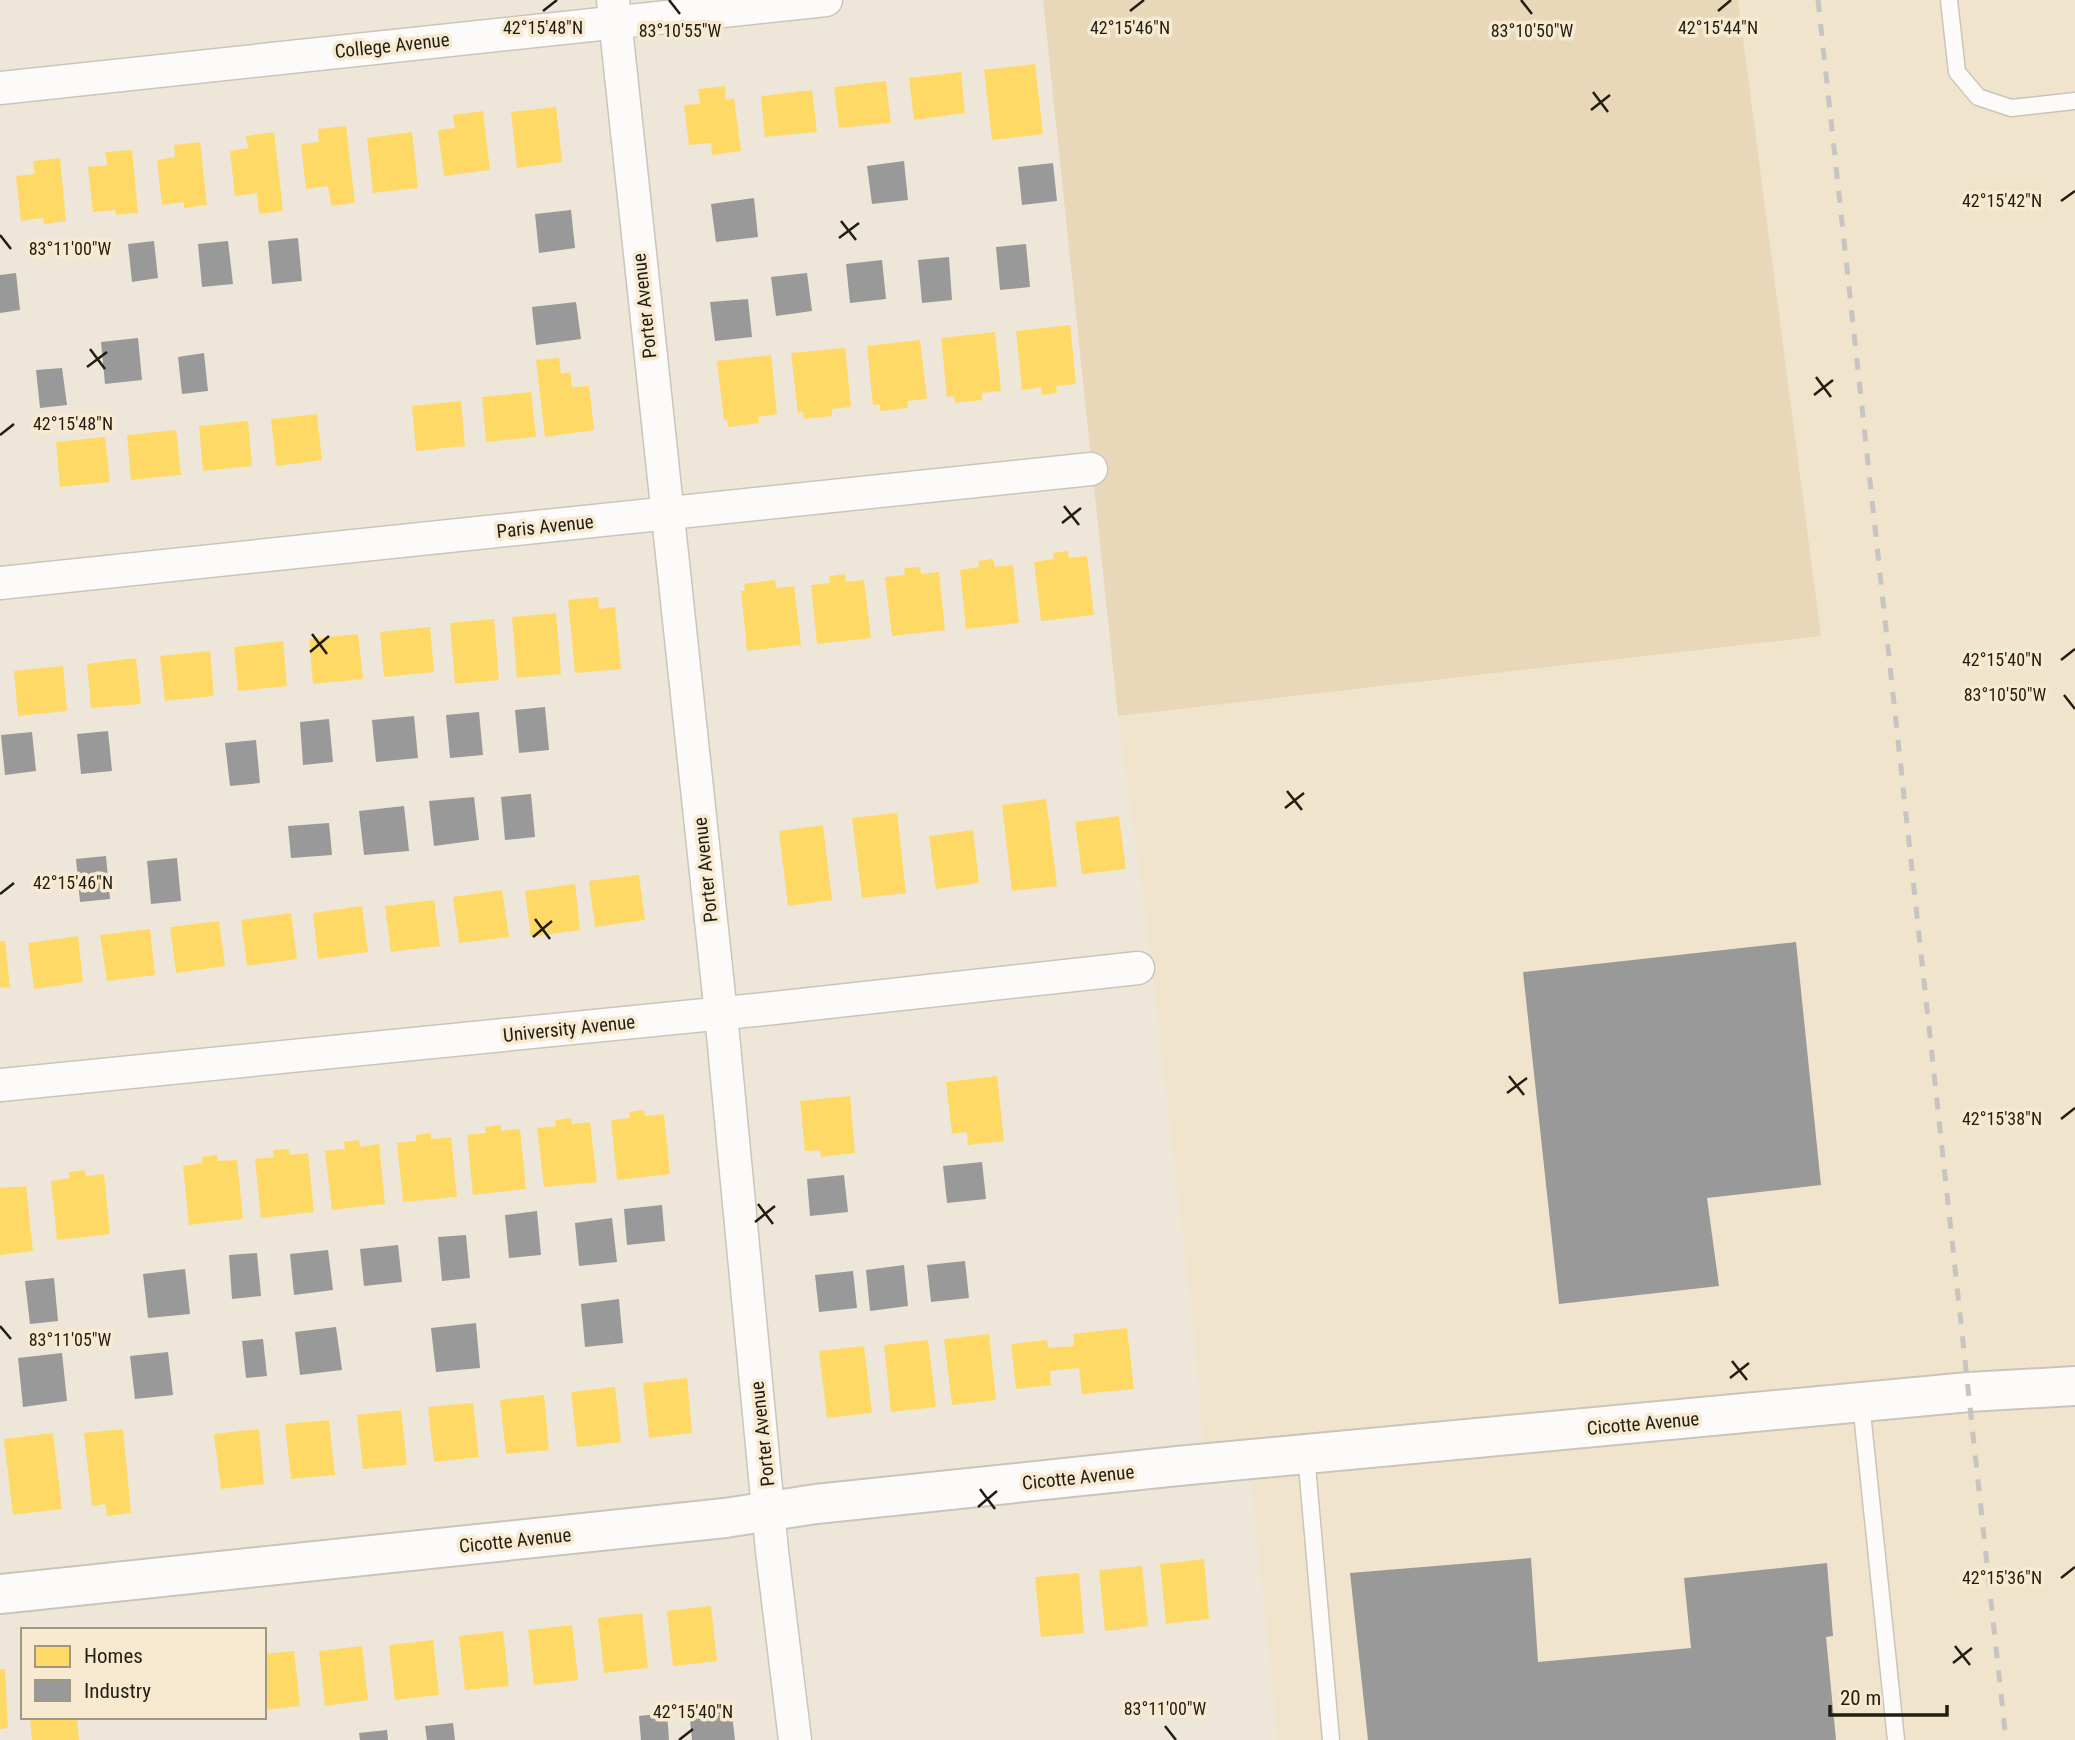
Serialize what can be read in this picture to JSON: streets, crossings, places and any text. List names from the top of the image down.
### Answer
{
  "streets": {
    "street": [
      "College Avenue",
      "Porter Avenue",
      "Paris Avenue",
      "University Avenue",
      "Cicotte Avenue"
    ]
  },
  "crossings": [
    ["College Avenue", "Porter Avenue"],
    ["Porter Avenue", "Paris Avenue"],
    ["Porter Avenue", "University Avenue"],
    ["Porter Avenue", "Cicotte Avenue"]
  ],
  "legend": ["Homes", "Industry"],
  "scale_bar": "20 m",
  "coordinates": [
    "42°15'48\"N",
    "42°15'46\"N",
    "42°15'44\"N",
    "83°10'55\"W",
    "83°10'50\"W",
    "42°15'42\"N",
    "83°11'00\"W",
    "42°15'40\"N",
    "42°15'38\"N",
    "83°11'05\"W",
    "42°15'36\"N"
  ]
}
